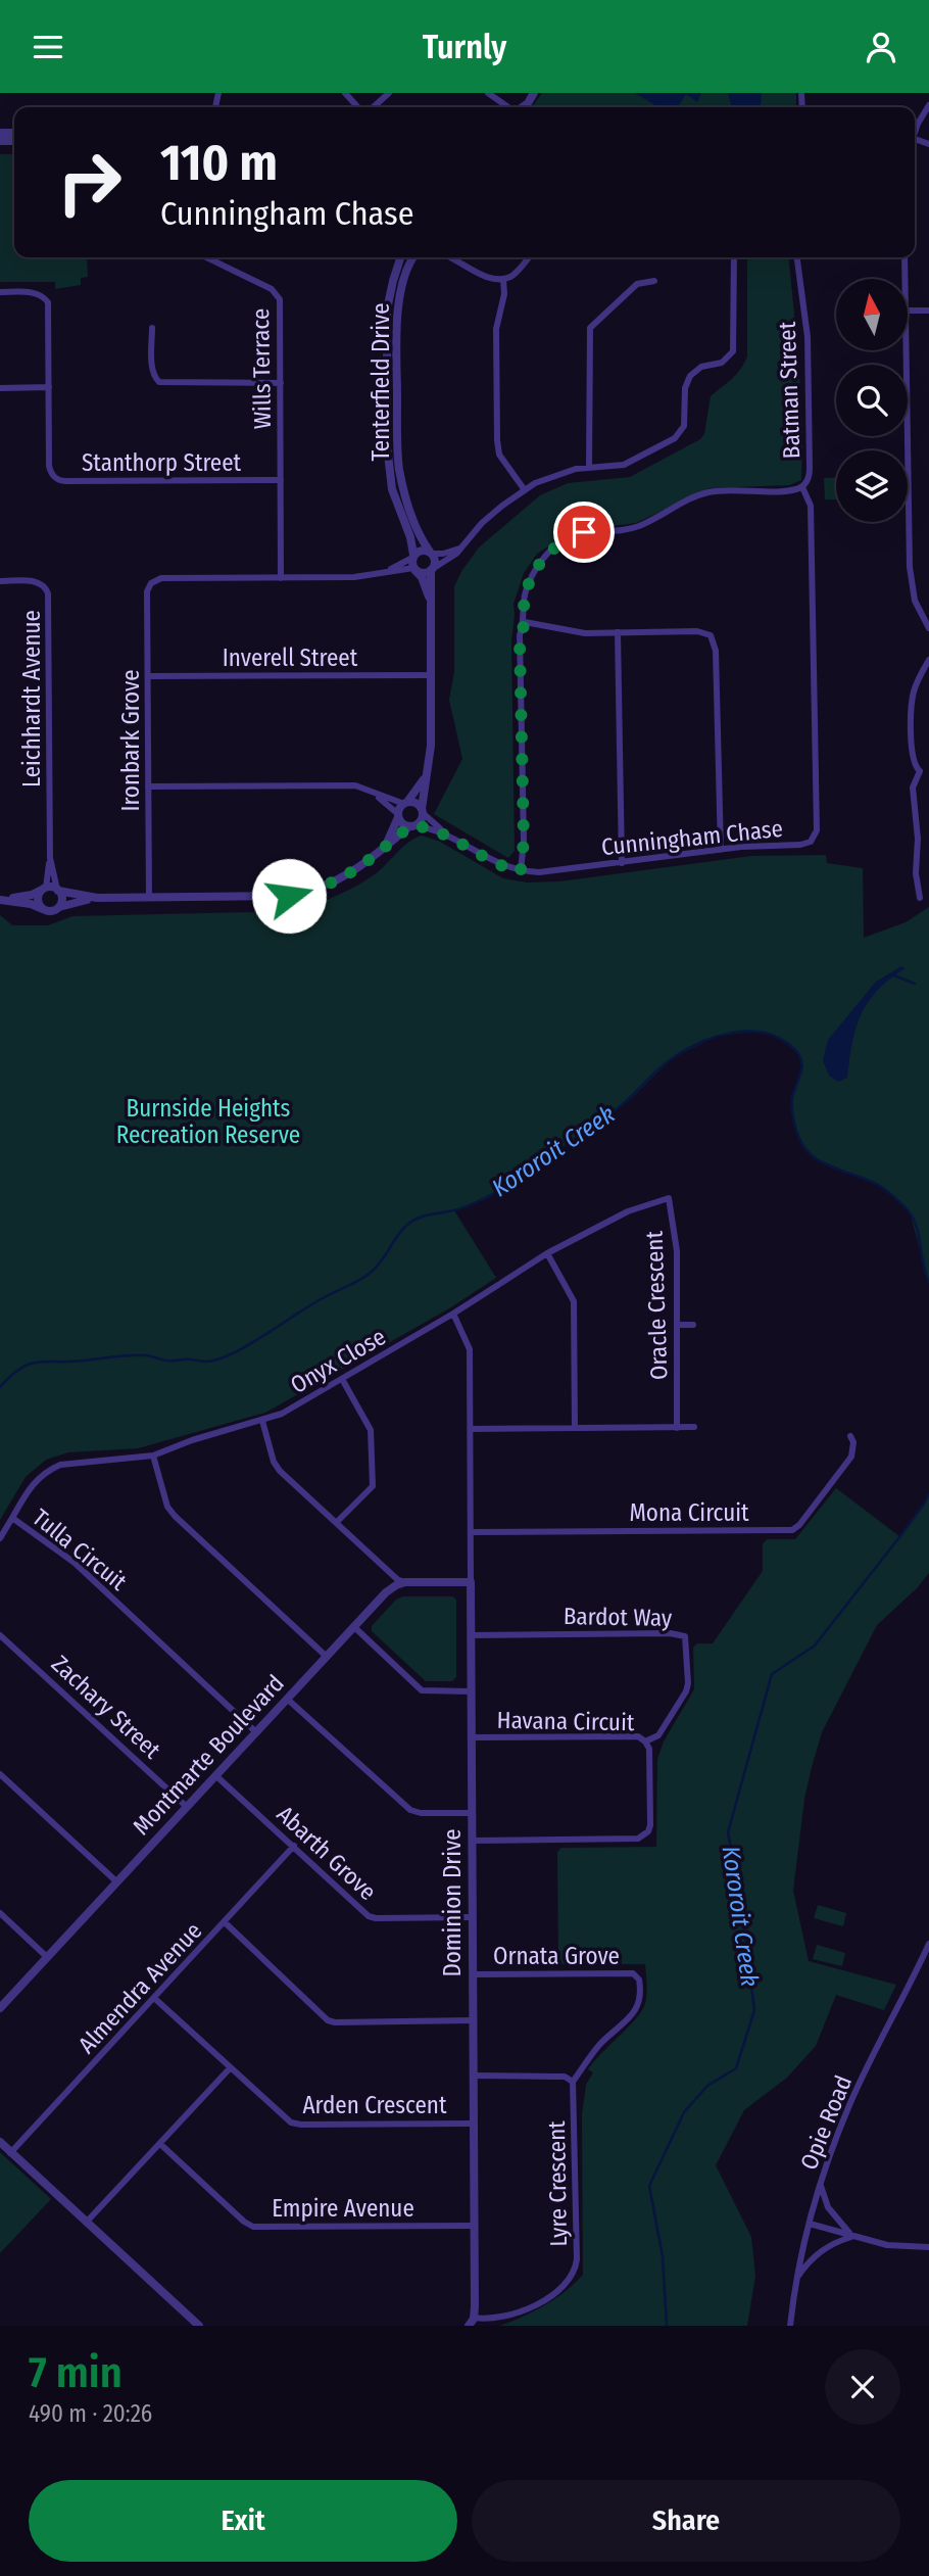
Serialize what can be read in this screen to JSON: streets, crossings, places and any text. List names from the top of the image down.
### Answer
{
  "streets": {
    "street": [
      "Wills Terrace",
      "Tenterfield Drive",
      "Batman Street",
      "Stanthorp Street",
      "Inverell Street",
      "Leichhardt Avenue",
      "Ironbark Grove",
      "Cunningham Chase",
      "Oracle Crescent",
      "Onyx Close",
      "Mona Circuit",
      "Tulla Circuit",
      "Bardot Way",
      "Zachary Street",
      "Havana Circuit",
      "Montmarte Boulevard",
      "Abarth Grove",
      "Dominion Drive",
      "Ornata Grove",
      "Almendra Avenue",
      "Arden Crescent",
      "Opie Road",
      "Lyre Crescent",
      "Empire Avenue"
    ]
  },
  "crossings": [
    ["Wills Terrace", "Stanthorp Street"],
    ["Wills Terrace", "Ironbark Grove"],
    ["Batman Street", "Cunningham Chase"],
    ["Inverell Street", "Ironbark Grove"],
    ["Oracle Crescent", "Onyx Close"],
    ["Onyx Close", "Tulla Circuit"],
    ["Onyx Close", "Dominion Drive"],
    ["Mona Circuit", "Dominion Drive"],
    ["Tulla Circuit", "Montmarte Boulevard"],
    ["Bardot Way", "Havana Circuit"],
    ["Bardot Way", "Dominion Drive"],
    ["Zachary Street", "Montmarte Boulevard"],
    ["Havana Circuit", "Dominion Drive"],
    ["Montmarte Boulevard", "Abarth Grove"],
    ["Abarth Grove", "Dominion Drive"],
    ["Abarth Grove", "Almendra Avenue"],
    ["Dominion Drive", "Ornata Grove"],
    ["Dominion Drive", "Arden Crescent"],
    ["Dominion Drive", "Lyre Crescent"],
    ["Dominion Drive", "Empire Avenue"],
    ["Ornata Grove", "Lyre Crescent"],
    ["Almendra Avenue", "Arden Crescent"]
  ],
  "water": ["Kororoit Creek"],
  "parks": ["Burnside Heights Recreation Reserve"],
  "north": "top",
  "page": {
    "header": "Turnly",
    "turn": ["110 m", "Cunningham Chase"],
    "heading": ["7 min", "490 m · 20:26"],
    "buttons": ["Exit", "Share"]
  }
}
